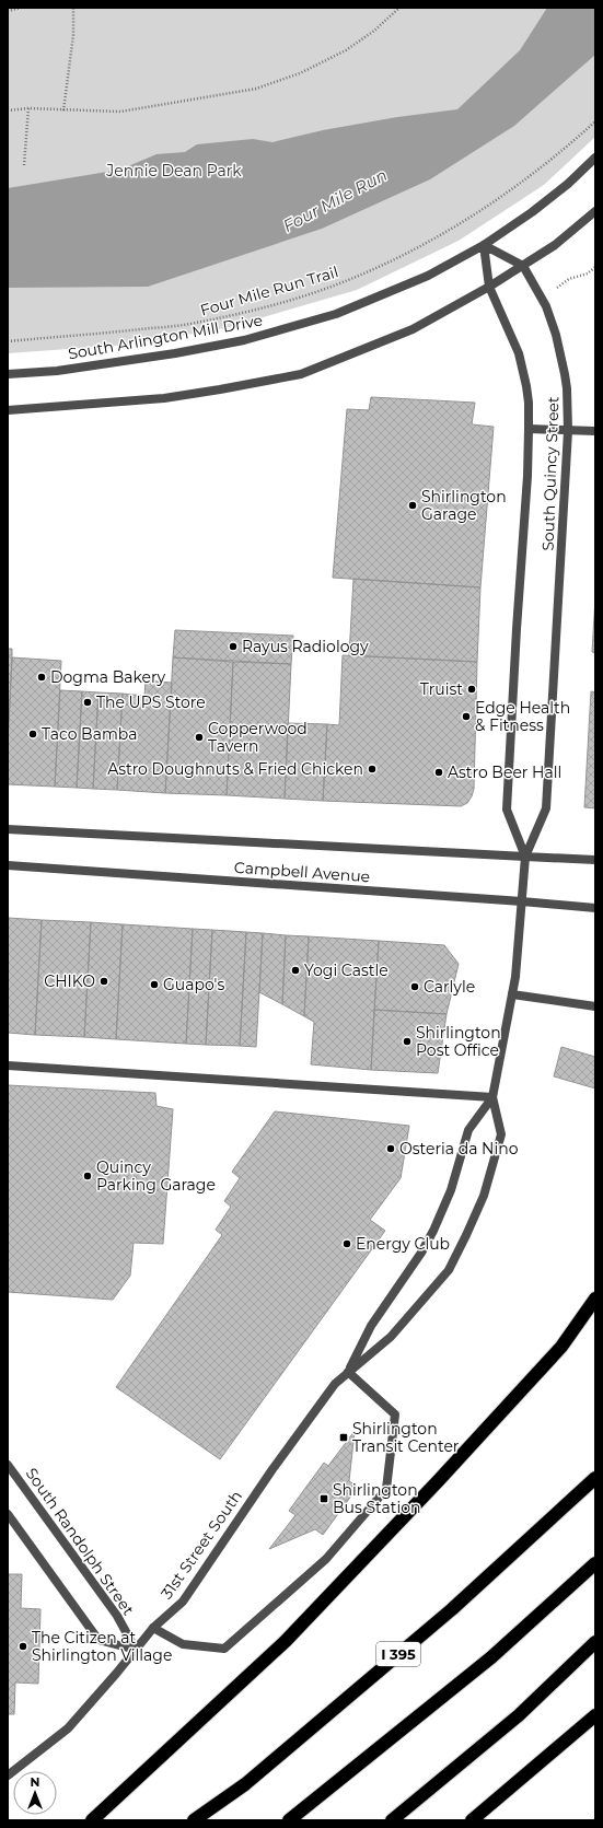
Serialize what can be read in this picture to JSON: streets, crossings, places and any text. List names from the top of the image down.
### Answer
{
  "streets": {
    "highway": ["I 395"],
    "street": [
      "South Arlington Mill Drive",
      "South Quincy Street",
      "Campbell Avenue",
      "South Randolph Street",
      "31st Street South"
    ],
    "path": ["Four Mile Run Trail"]
  },
  "crossings": [
    ["South Arlington Mill Drive", "South Quincy Street"],
    ["South Quincy Street", "Campbell Avenue"],
    ["South Quincy Street", "31st Street South"],
    ["South Randolph Street", "31st Street South"]
  ],
  "water": ["Four Mile Run"],
  "parks": ["Jennie Dean Park"],
  "places": {
    "other": [
      "Shirlington Garage",
      "Rayus Radiology",
      "Dogma Bakery",
      "Truist",
      "The UPS Store",
      "Edge Health & Fitness",
      "Taco Bamba",
      "Copperwood Tavern",
      "Astro Doughnuts & Fried Chicken",
      "Astro Beer Hall",
      "Yogi Castle",
      "CHIKO",
      "Guapo's",
      "Carlyle",
      "Shirlington Post Office",
      "Osteria da Nino",
      "Quincy Parking Garage",
      "Energy Club",
      "The Citizen at Shirlington Village"
    ],
    "transit": ["Shirlington Transit Center", "Shirlington Bus Station"]
  },
  "north": "top"
}
